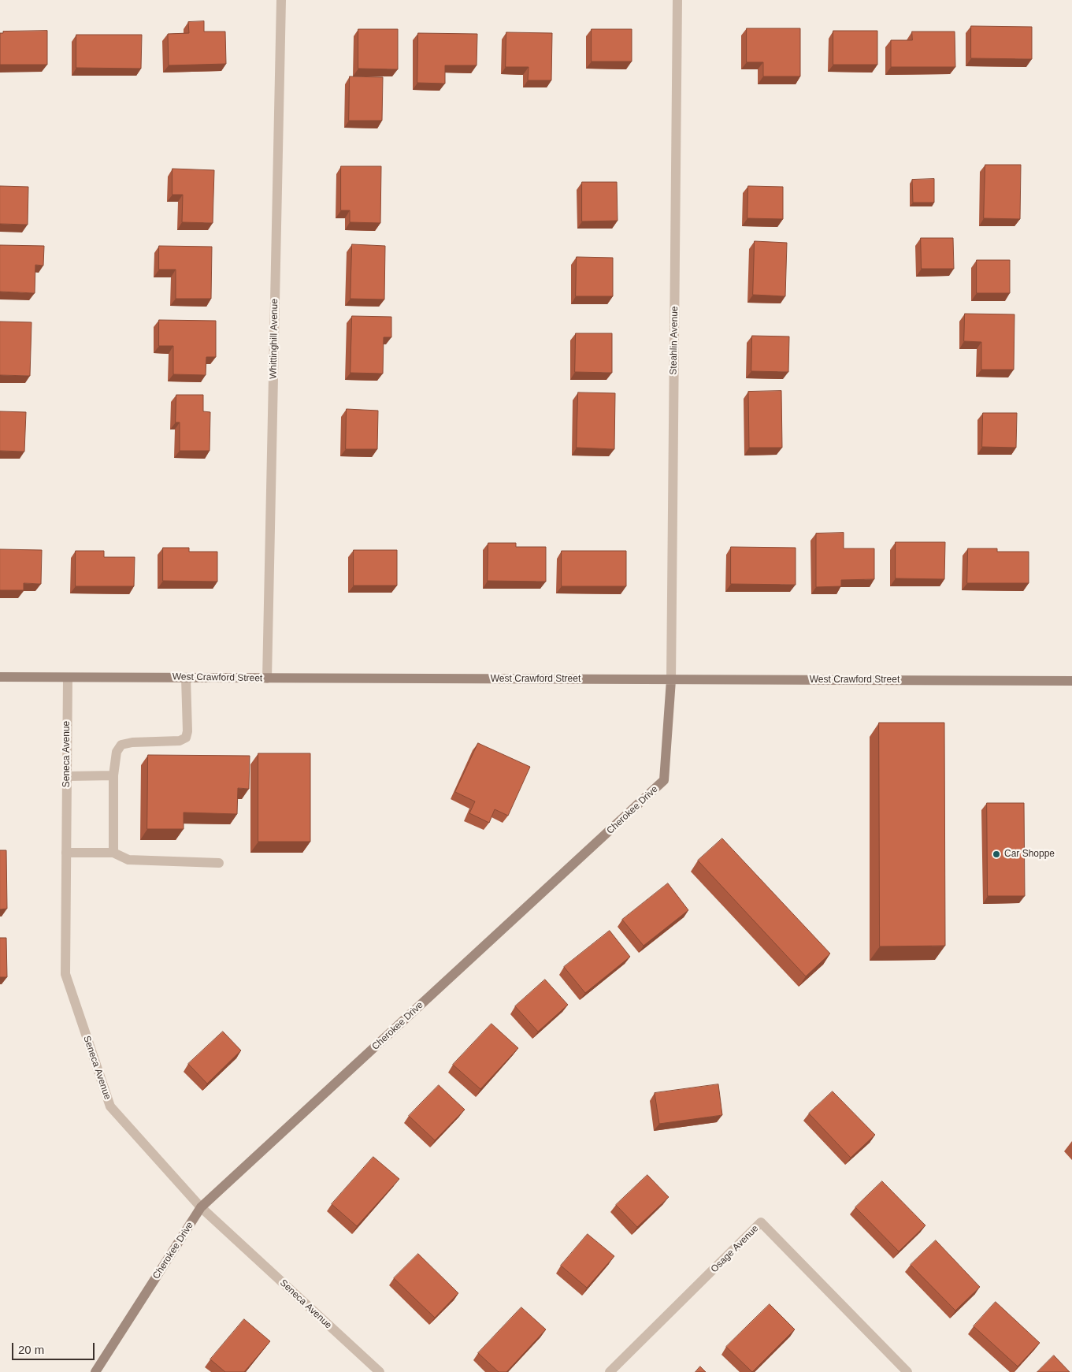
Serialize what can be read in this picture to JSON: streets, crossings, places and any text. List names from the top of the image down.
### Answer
{
  "streets": {
    "main road": ["West Crawford Street", "Cherokee Drive"],
    "street": [
      "Whittinghill Avenue",
      "Steahlin Avenue",
      "Seneca Avenue",
      "Osage Avenue"
    ]
  },
  "crossings": [
    ["Whittinghill Avenue", "West Crawford Street"],
    ["Steahlin Avenue", "West Crawford Street"],
    ["Steahlin Avenue", "Cherokee Drive"],
    ["West Crawford Street", "Seneca Avenue"],
    ["West Crawford Street", "Cherokee Drive"],
    ["Seneca Avenue", "Cherokee Drive"]
  ],
  "places": ["Car Shoppe"],
  "scale_bar": "20 m"
}
